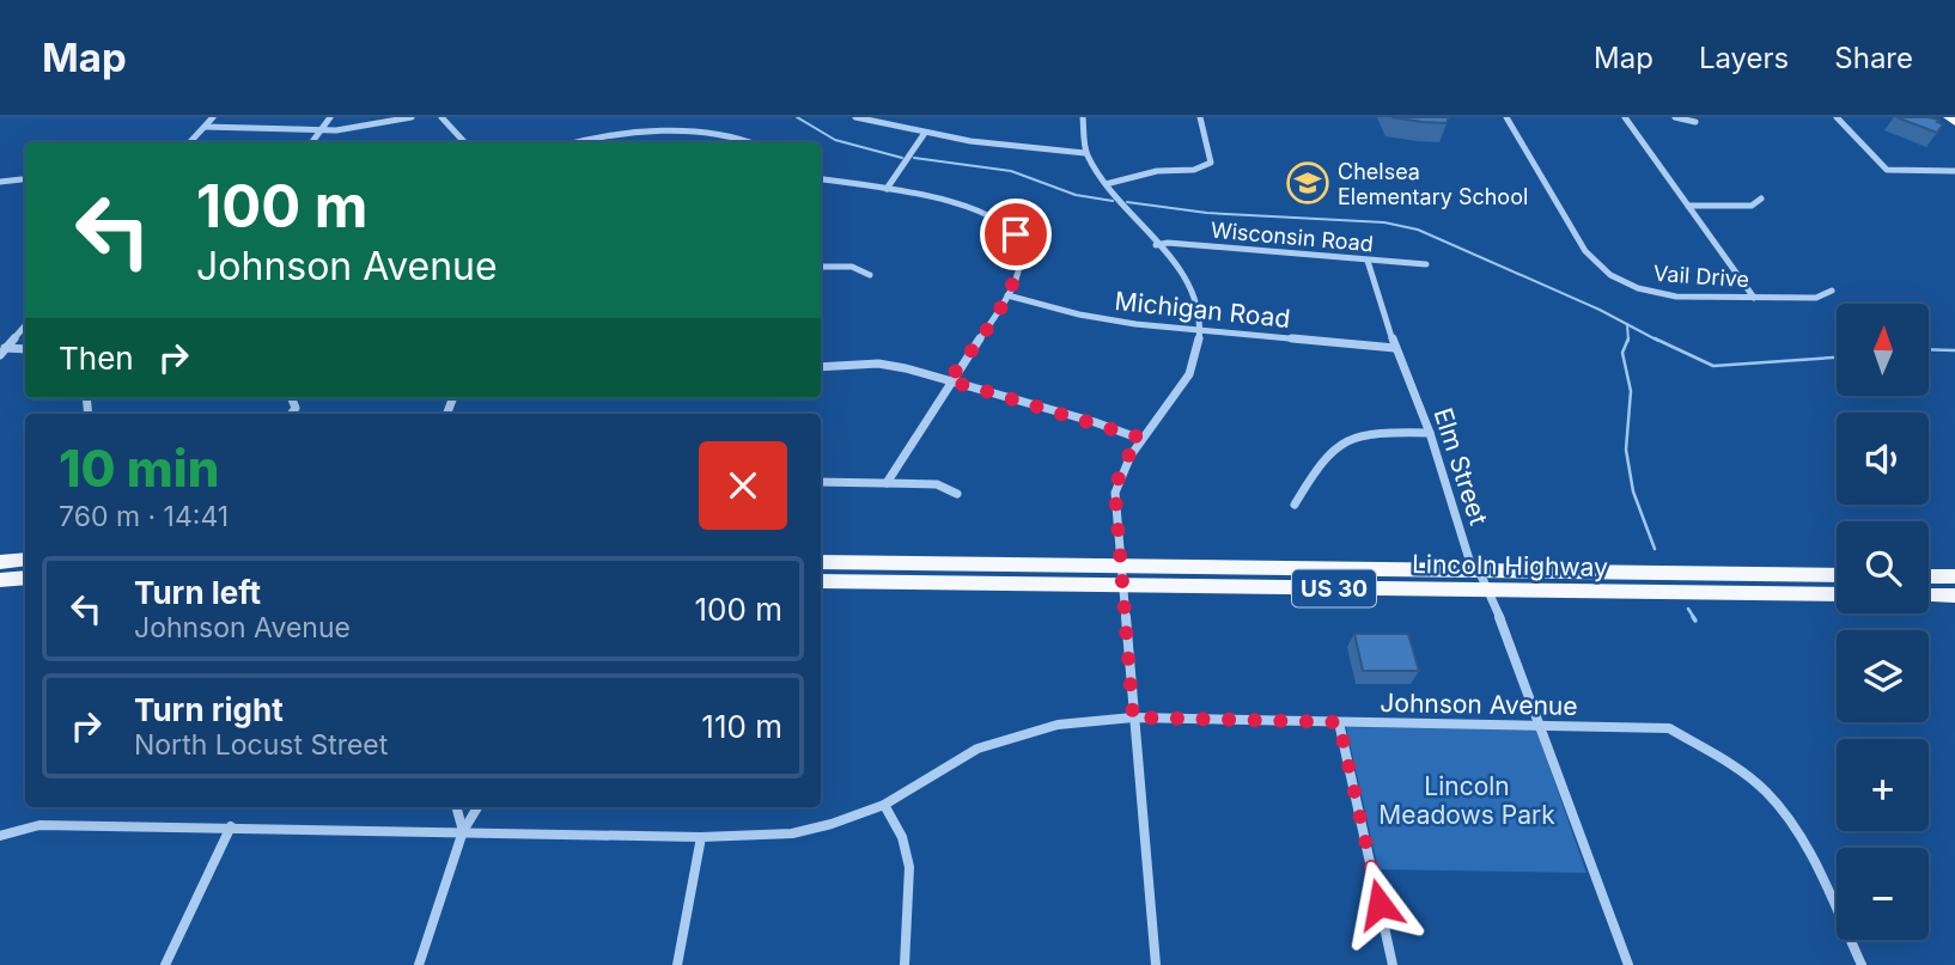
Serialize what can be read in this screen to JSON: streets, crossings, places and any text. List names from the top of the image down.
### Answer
{
  "streets": {
    "main road": ["Lincoln Highway", "US 30"],
    "street": [
      "Wisconsin Road",
      "Vail Drive",
      "Michigan Road",
      "Elm Street",
      "Johnson Avenue"
    ]
  },
  "crossings": [
    ["Wisconsin Road", "Elm Street"],
    ["Michigan Road", "Elm Street"],
    ["Elm Street", "Lincoln Highway"],
    ["Elm Street", "Johnson Avenue"]
  ],
  "parks": ["Lincoln Meadows Park"],
  "places": {
    "school or university": ["Chelsea Elementary School"]
  },
  "north": "top",
  "page": {
    "header": "Map",
    "nav": ["Map", "Layers", "Share"],
    "turn": ["100 m", "Johnson Avenue"],
    "map_buttons": ["+", "−"],
    "then": "Then",
    "heading": ["10 min", "760 m · 14:41"],
    "list": [
      {
        "name": "Turn left",
        "note": "Johnson Avenue",
        "value": "100 m"
      },
      {
        "name": "Turn right",
        "note": "North Locust Street",
        "value": "110 m"
      }
    ]
  }
}
